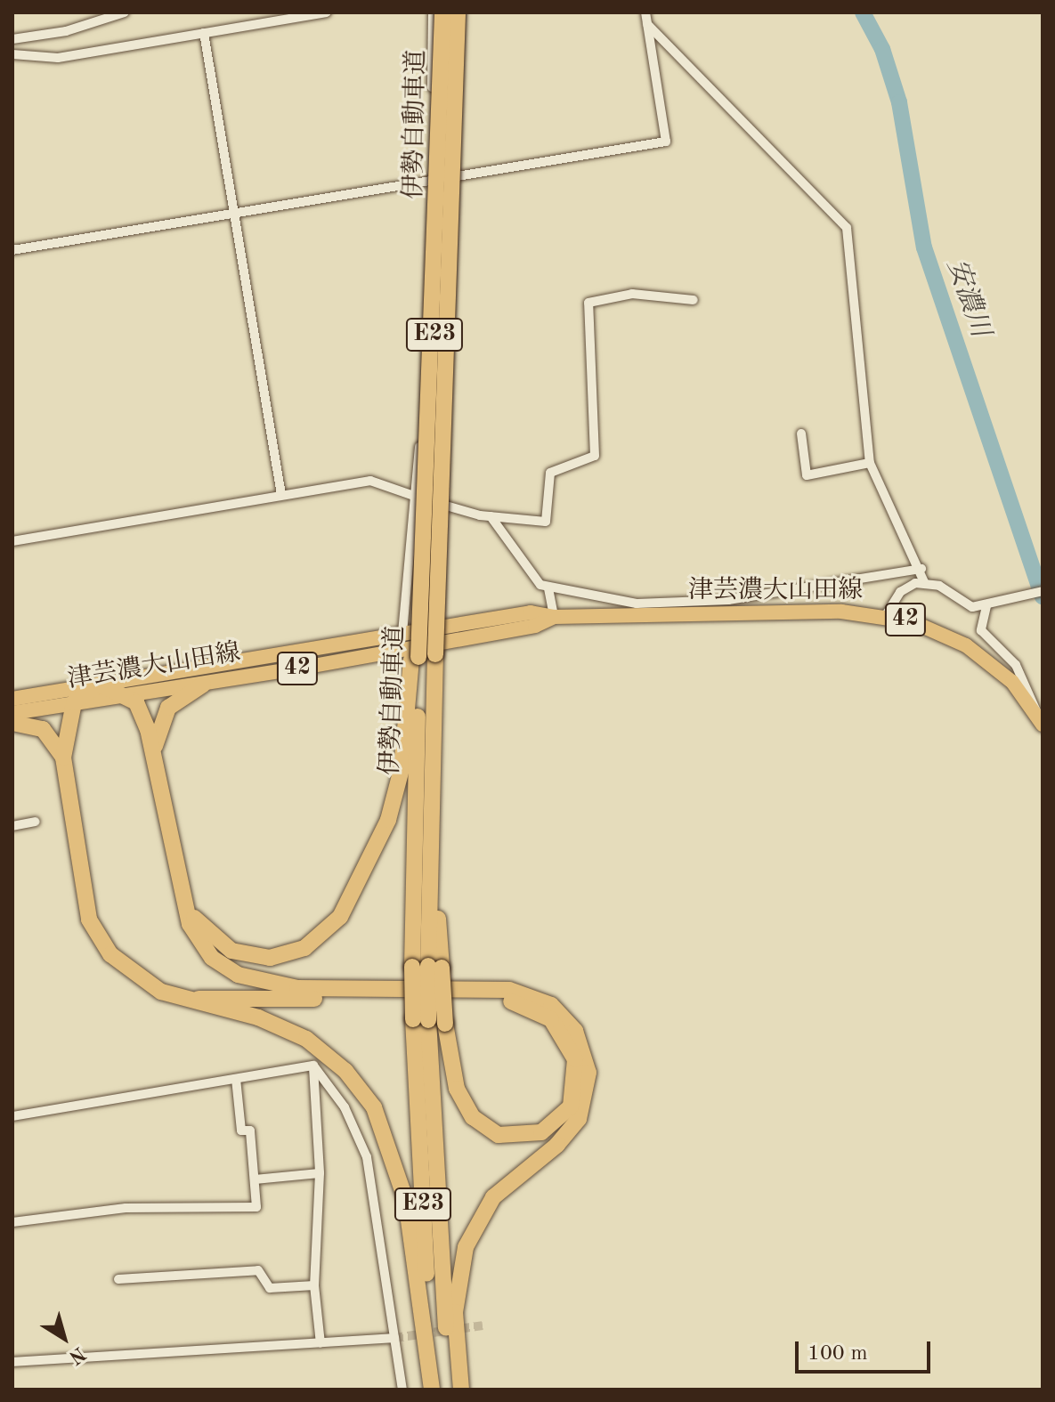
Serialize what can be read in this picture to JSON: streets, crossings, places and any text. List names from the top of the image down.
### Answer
{
  "streets": {
    "highway": ["伊勢自動車道", "E23"],
    "main road": ["津芸濃大山田線", "42"]
  },
  "water": ["安濃川"],
  "scale_bar": "100 m",
  "north": "bottom right"
}
